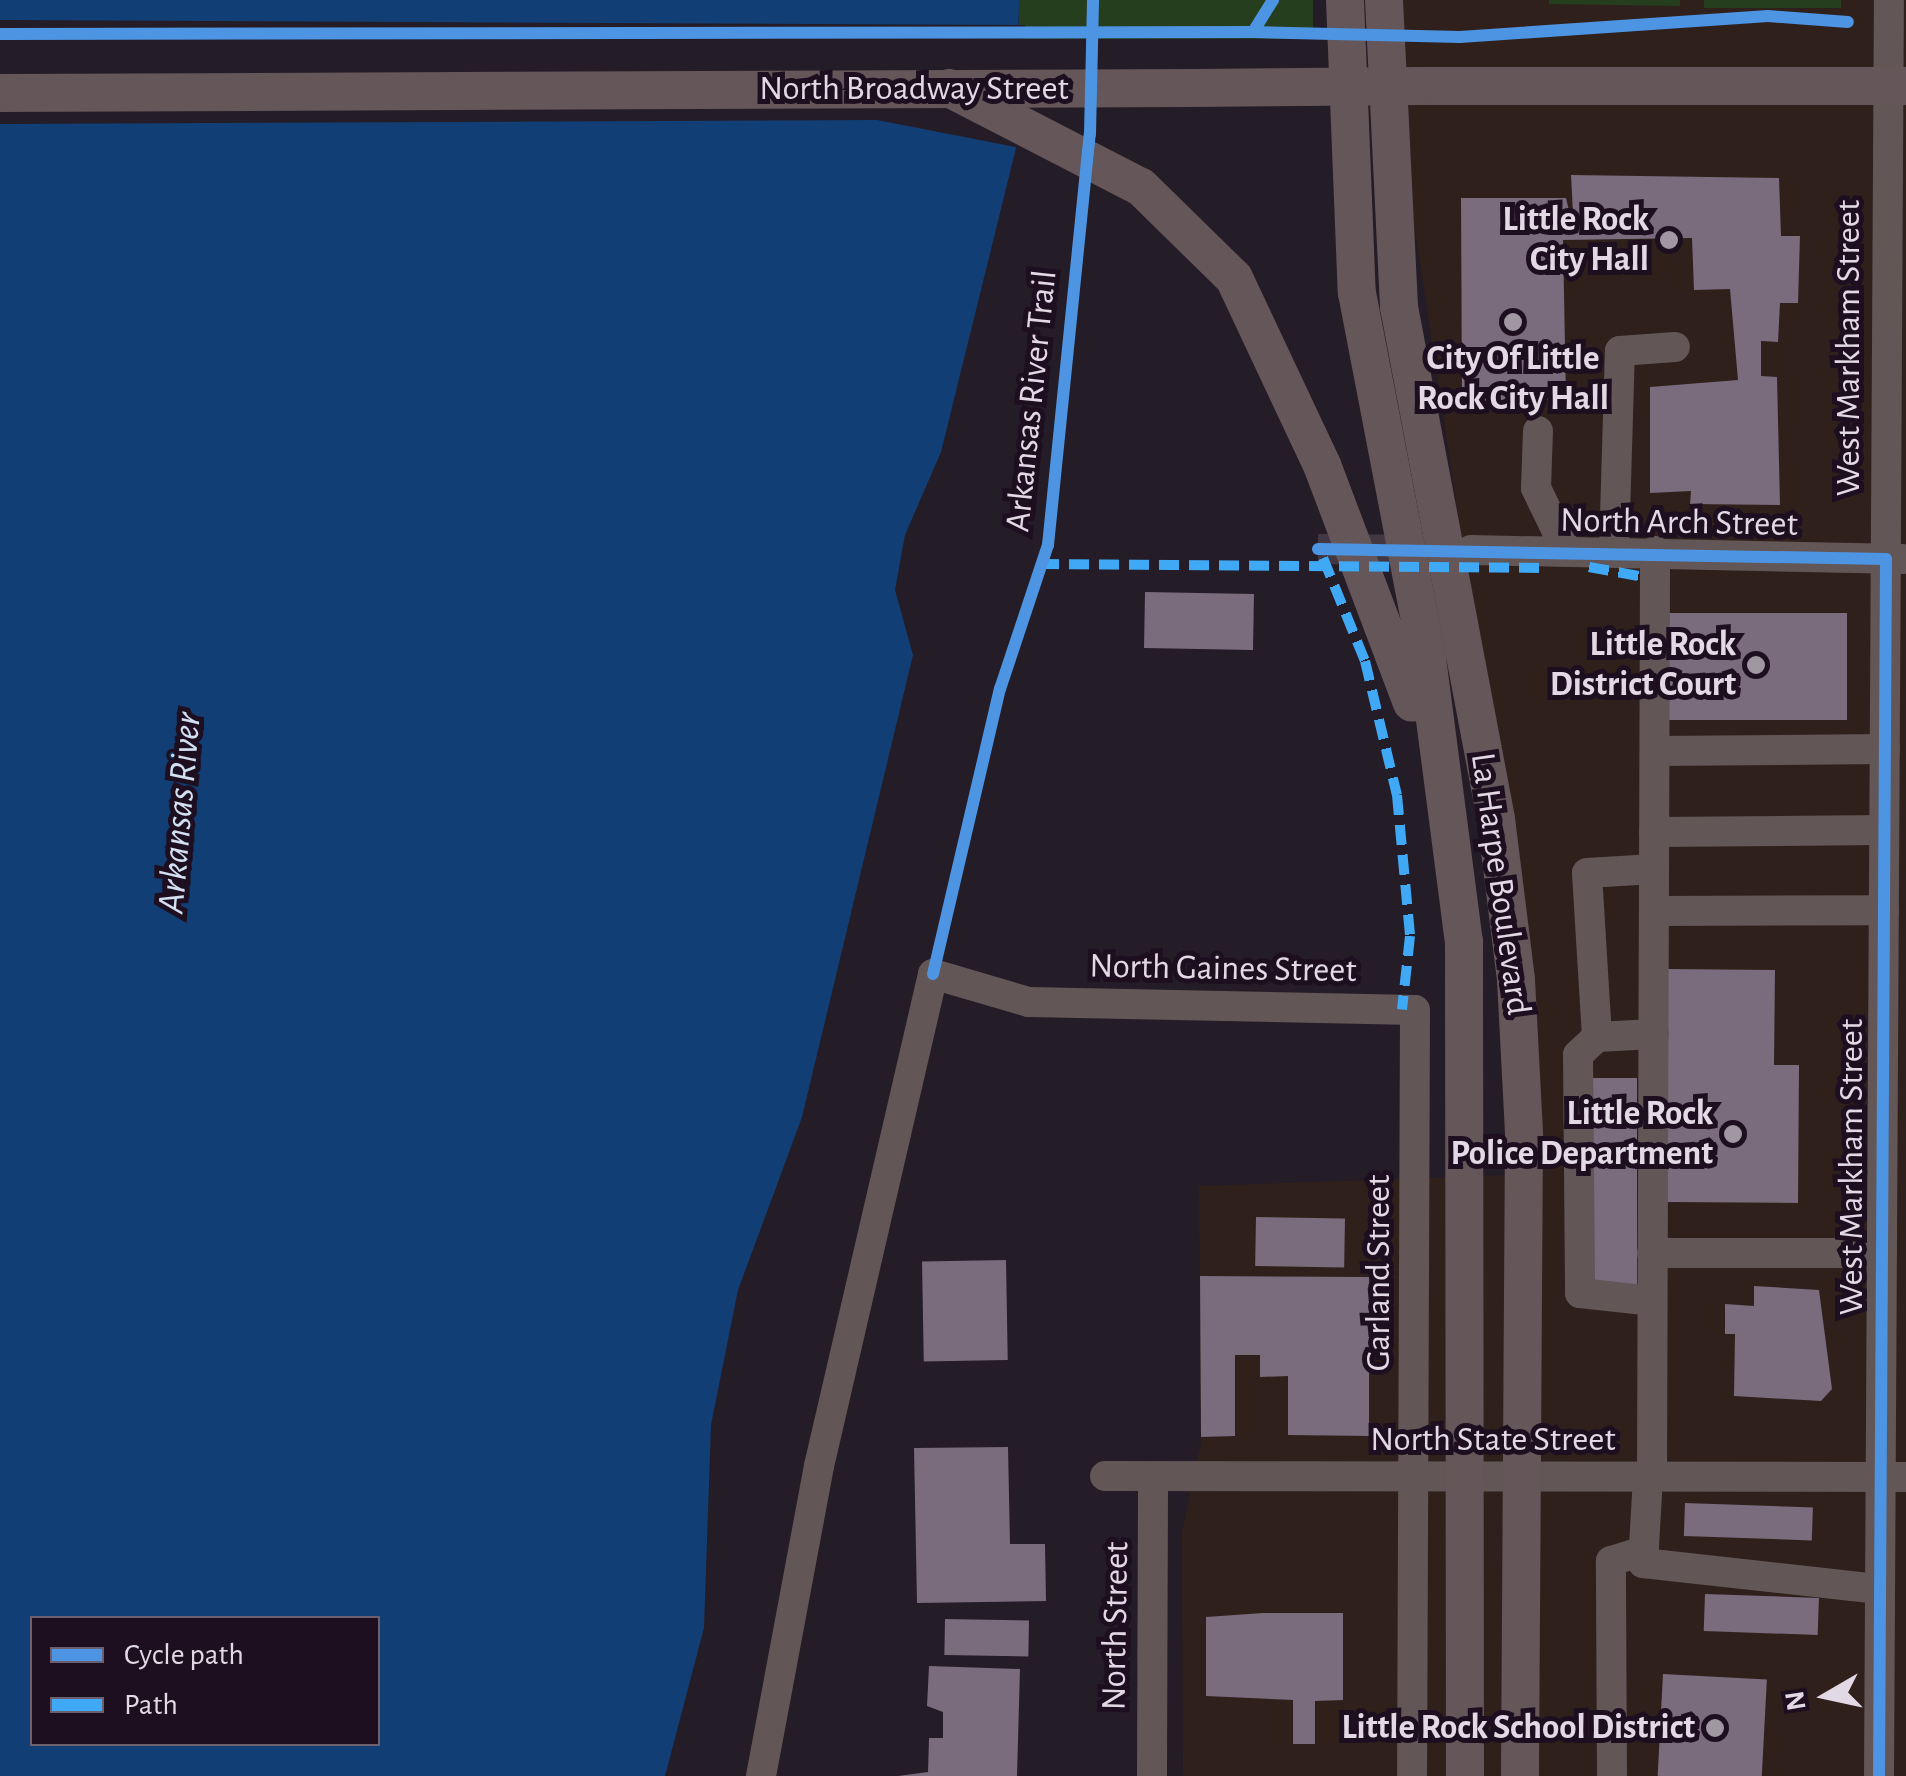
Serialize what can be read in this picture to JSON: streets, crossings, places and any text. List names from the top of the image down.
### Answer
{
  "streets": {
    "main road": ["North Broadway Street", "La Harpe Boulevard"],
    "street": [
      "West Markham Street",
      "North Arch Street",
      "North Gaines Street",
      "Garland Street",
      "North State Street",
      "North Street"
    ],
    "cycle path": ["Arkansas River Trail"]
  },
  "crossings": [
    ["North Broadway Street", "West Markham Street"],
    ["West Markham Street", "North Arch Street"],
    ["West Markham Street", "North State Street"],
    ["La Harpe Boulevard", "North State Street"],
    ["North Gaines Street", "Garland Street"],
    ["Garland Street", "North State Street"],
    ["North State Street", "North Street"]
  ],
  "water": ["Arkansas River"],
  "places": [
    "Little Rock City Hall",
    "City Of Little Rock City Hall",
    "Little Rock District Court",
    "Little Rock Police Department",
    "Little Rock School District"
  ],
  "legend": ["Cycle path", "Path"],
  "north": "left"
}
